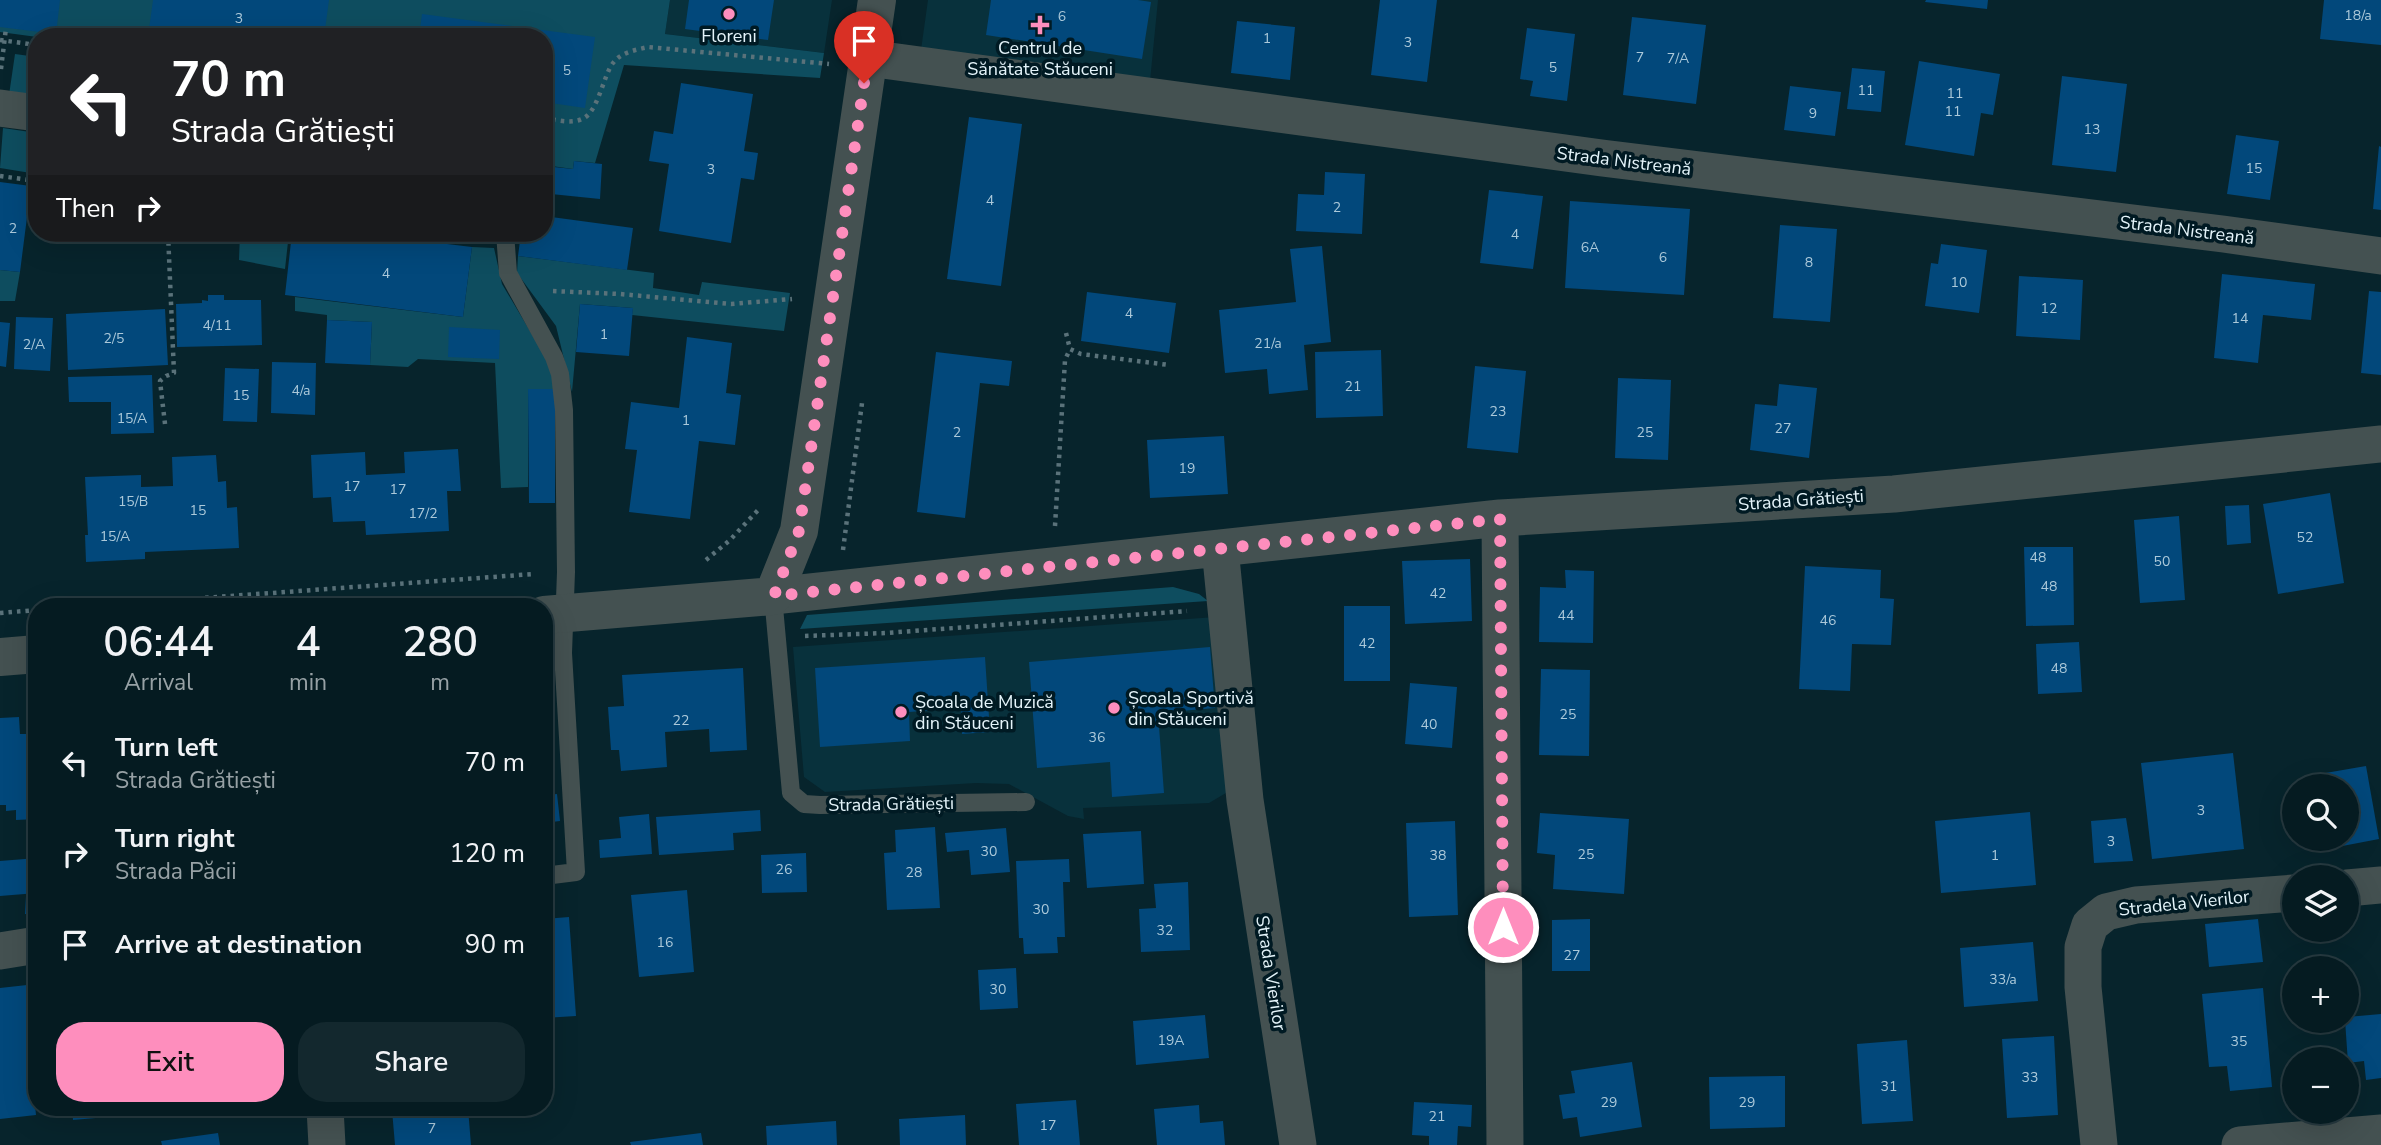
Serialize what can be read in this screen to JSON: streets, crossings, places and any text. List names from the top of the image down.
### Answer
{
  "streets": {
    "street": [
      "Strada Nistreană",
      "Strada Grătiești",
      "Stradela Vierilor",
      "Strada Vierilor"
    ]
  },
  "places": {
    "other": ["Floreni", "Școala Sportivă din Stăuceni", "Școala de Muzică din Stăuceni"],
    "health": ["Centrul de Sănătate Stăuceni"]
  },
  "house_numbers": [
    "18/a",
    "6",
    "3",
    "1",
    "3",
    "7",
    "7/A",
    "5",
    "5",
    "11",
    "11",
    "11",
    "9",
    "13",
    "15",
    "3",
    "4",
    "2",
    "2",
    "4",
    "6A",
    "6",
    "8",
    "4",
    "10",
    "12",
    "4",
    "14",
    "4/11",
    "1",
    "2/5",
    "21/a",
    "2/A",
    "21",
    "4/a",
    "15",
    "23",
    "15/A",
    "1",
    "27",
    "2",
    "25",
    "19",
    "17",
    "17",
    "15/B",
    "15",
    "17/2",
    "15/A",
    "52",
    "48",
    "50",
    "48",
    "42",
    "44",
    "46",
    "42",
    "48",
    "25",
    "22",
    "40",
    "36",
    "3",
    "3",
    "30",
    "25",
    "38",
    "1",
    "26",
    "28",
    "30",
    "32",
    "16",
    "27",
    "33/a",
    "30",
    "19A",
    "35",
    "33",
    "31",
    "29",
    "29",
    "21",
    "17",
    "7"
  ],
  "page": {
    "turn": ["70 m", "Strada Grătiești"],
    "then": "Then",
    "eta": [
      "06:44",
      "Arrival",
      "4",
      "min",
      "280",
      "m"
    ],
    "list": [
      {
        "name": "Turn left",
        "note": "Strada Grătiești",
        "value": "70 m"
      },
      {
        "name": "Turn right",
        "note": "Strada Păcii",
        "value": "120 m"
      },
      {
        "name": "Arrive at destination",
        "value": "90 m"
      }
    ],
    "map_buttons": ["+", "−"],
    "buttons": ["Exit", "Share"]
  }
}
